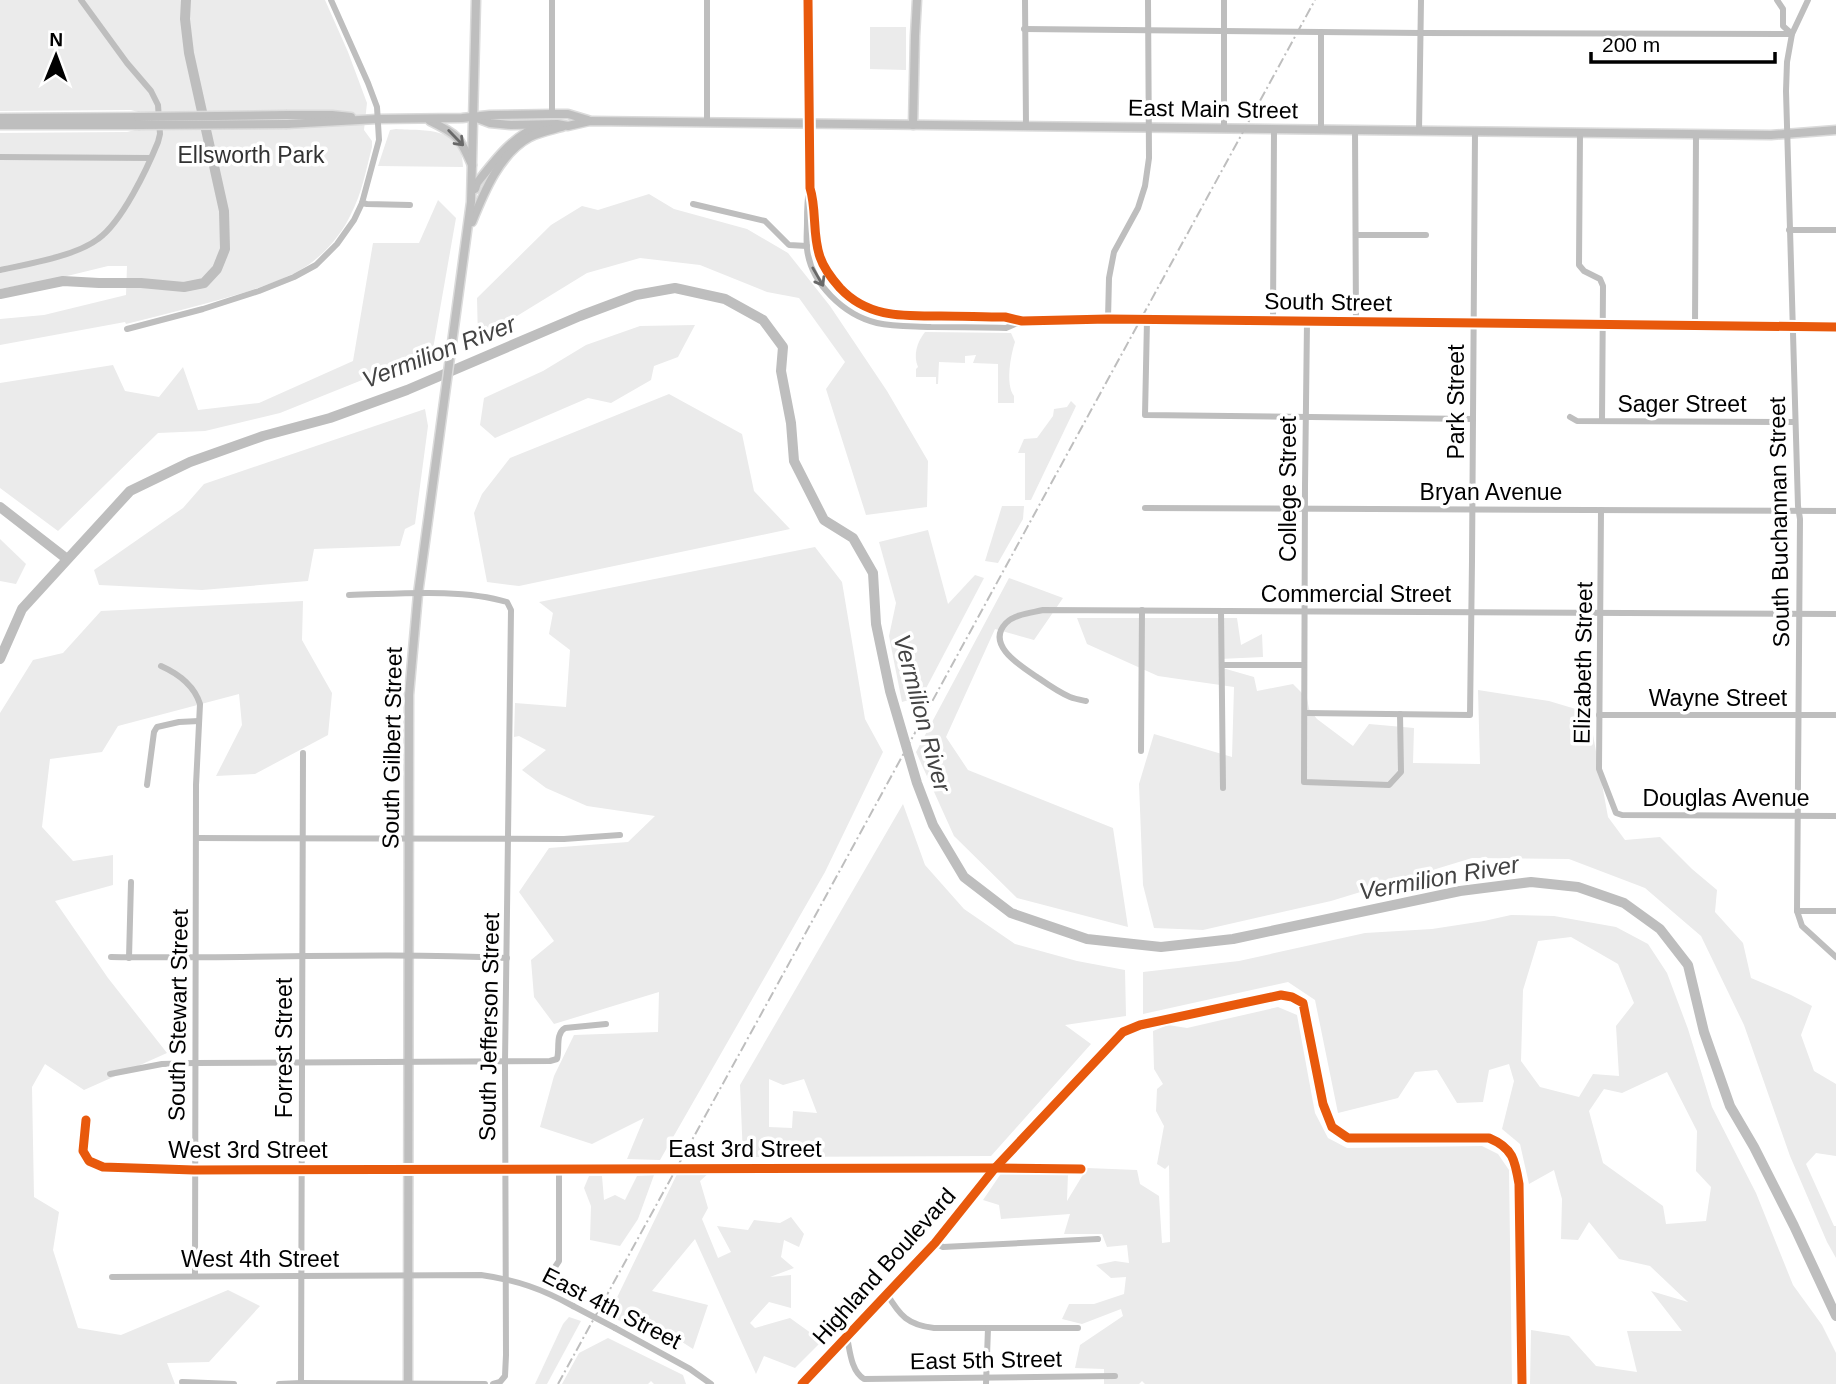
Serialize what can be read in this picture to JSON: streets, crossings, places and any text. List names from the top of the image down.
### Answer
{
  "streets": {
    "main road": ["East Main Street", "South Gilbert Street"],
    "street": [
      "South Street",
      "Park Street",
      "Sager Street",
      "College Street",
      "Bryan Avenue",
      "South Buchannan Street",
      "Commercial Street",
      "Elizabeth Street",
      "Wayne Street",
      "Douglas Avenue",
      "South Stewart Street",
      "South Jefferson Street",
      "Forrest Street",
      "East 3rd Street",
      "West 3rd Street",
      "West 4th Street",
      "Highland Boulevard",
      "East 4th Street",
      "East 5th Street"
    ]
  },
  "crossings": [
    ["East Main Street", "Park Street"],
    ["East Main Street", "South Buchannan Street"],
    ["East Main Street", "South Gilbert Street"],
    ["South Street", "Park Street"],
    ["South Street", "College Street"],
    ["South Street", "South Buchannan Street"],
    ["Park Street", "College Street"],
    ["Park Street", "Bryan Avenue"],
    ["Park Street", "Commercial Street"],
    ["Sager Street", "South Buchannan Street"],
    ["College Street", "Bryan Avenue"],
    ["College Street", "Commercial Street"],
    ["Bryan Avenue", "South Buchannan Street"],
    ["Bryan Avenue", "Elizabeth Street"],
    ["South Buchannan Street", "Commercial Street"],
    ["South Buchannan Street", "Wayne Street"],
    ["South Buchannan Street", "Douglas Avenue"],
    ["Commercial Street", "Elizabeth Street"],
    ["Elizabeth Street", "Wayne Street"],
    ["Elizabeth Street", "Douglas Avenue"],
    ["South Gilbert Street", "South Jefferson Street"],
    ["South Gilbert Street", "East 3rd Street"],
    ["South Gilbert Street", "West 3rd Street"],
    ["South Gilbert Street", "West 4th Street"],
    ["South Gilbert Street", "East 4th Street"],
    ["South Stewart Street", "West 3rd Street"],
    ["South Stewart Street", "West 4th Street"],
    ["South Jefferson Street", "East 3rd Street"],
    ["South Jefferson Street", "East 4th Street"],
    ["Forrest Street", "West 3rd Street"],
    ["Forrest Street", "West 4th Street"],
    ["East 3rd Street", "West 3rd Street"],
    ["East 3rd Street", "Highland Boulevard"],
    ["West 4th Street", "East 4th Street"],
    ["Highland Boulevard", "East 5th Street"]
  ],
  "water": ["Vermilion River"],
  "parks": ["Ellsworth Park"],
  "scale_bar": "200 m",
  "north": "top"
}
